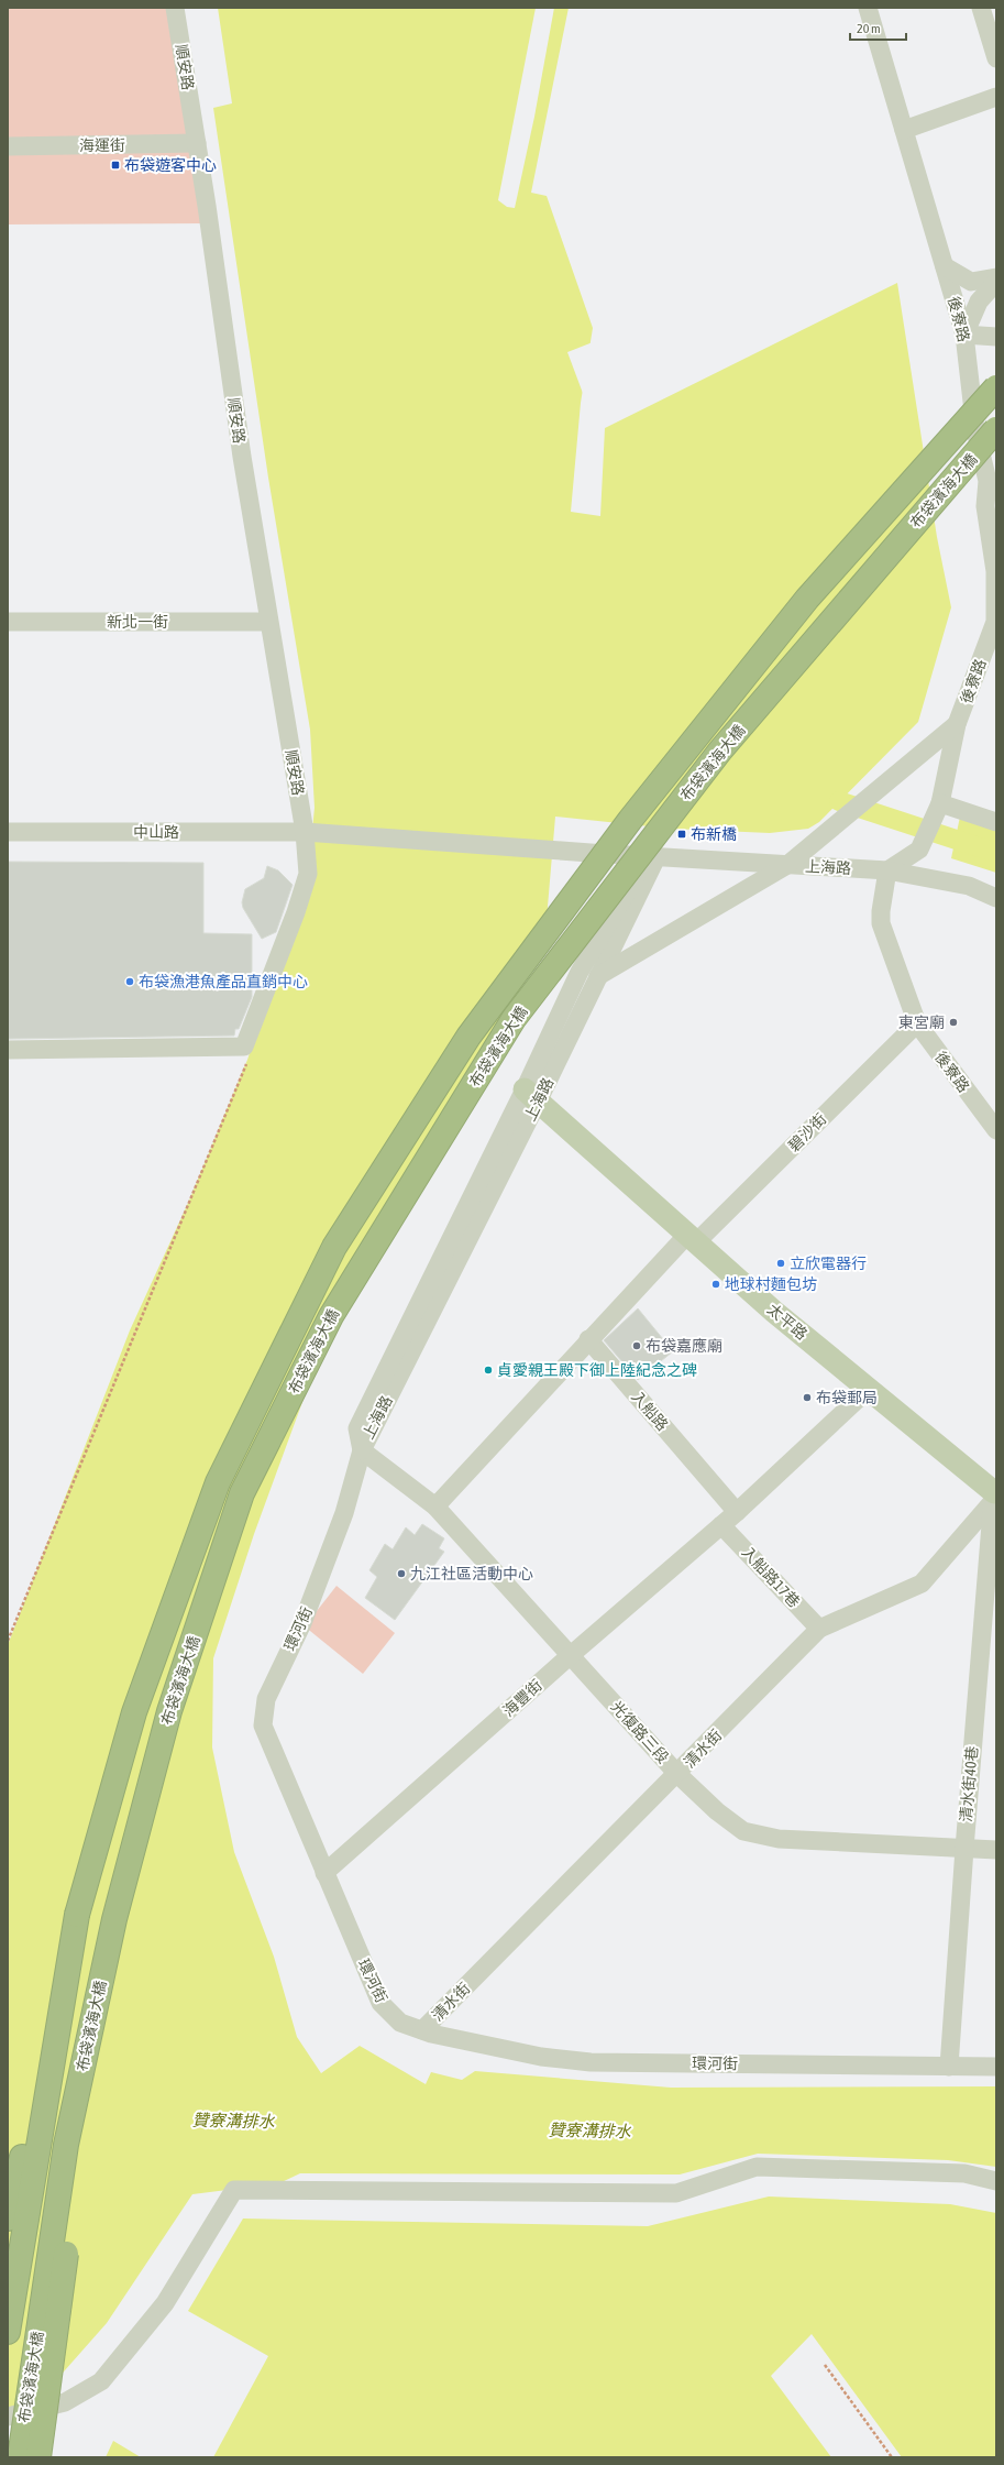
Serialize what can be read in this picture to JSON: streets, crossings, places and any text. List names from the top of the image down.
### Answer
{
  "streets": {
    "highway": ["布袋濱海大橋"],
    "main road": ["太平路"],
    "street": [
      "順安路",
      "海運街",
      "後寮路",
      "新北一街",
      "中山路",
      "上海路",
      "碧沙街",
      "入船路",
      "入船路17巷",
      "環河街",
      "海豐街",
      "光復路三段",
      "清水街",
      "清水街40巷"
    ]
  },
  "crossings": [
    ["順安路", "海運街"],
    ["順安路", "新北一街"],
    ["順安路", "中山路"],
    ["順安路", "上海路"],
    ["後寮路", "上海路"],
    ["後寮路", "碧沙街"],
    ["中山路", "上海路"],
    ["上海路", "太平路"],
    ["上海路", "環河街"],
    ["上海路", "光復路三段"],
    ["碧沙街", "太平路"],
    ["太平路", "清水街"],
    ["太平路", "清水街40巷"],
    ["入船路17巷", "海豐街"],
    ["入船路17巷", "清水街"],
    ["環河街", "海豐街"],
    ["環河街", "光復路三段"],
    ["環河街", "清水街"],
    ["環河街", "清水街40巷"],
    ["海豐街", "光復路三段"],
    ["光復路三段", "清水街"],
    ["光復路三段", "清水街40巷"],
    ["清水街", "清水街40巷"]
  ],
  "water": ["贊寮溝排水"],
  "places": {
    "transit": ["布袋遊客中心", "布新橋"],
    "other": [
      "布袋漁港魚產品直銷中心",
      "東宮廟",
      "立欣電器行",
      "地球村麵包坊",
      "布袋嘉應廟",
      "貞愛親王殿下御上陸紀念之碑",
      "布袋郵局",
      "九江社區活動中心"
    ]
  },
  "scale_bar": "20 m"
}
